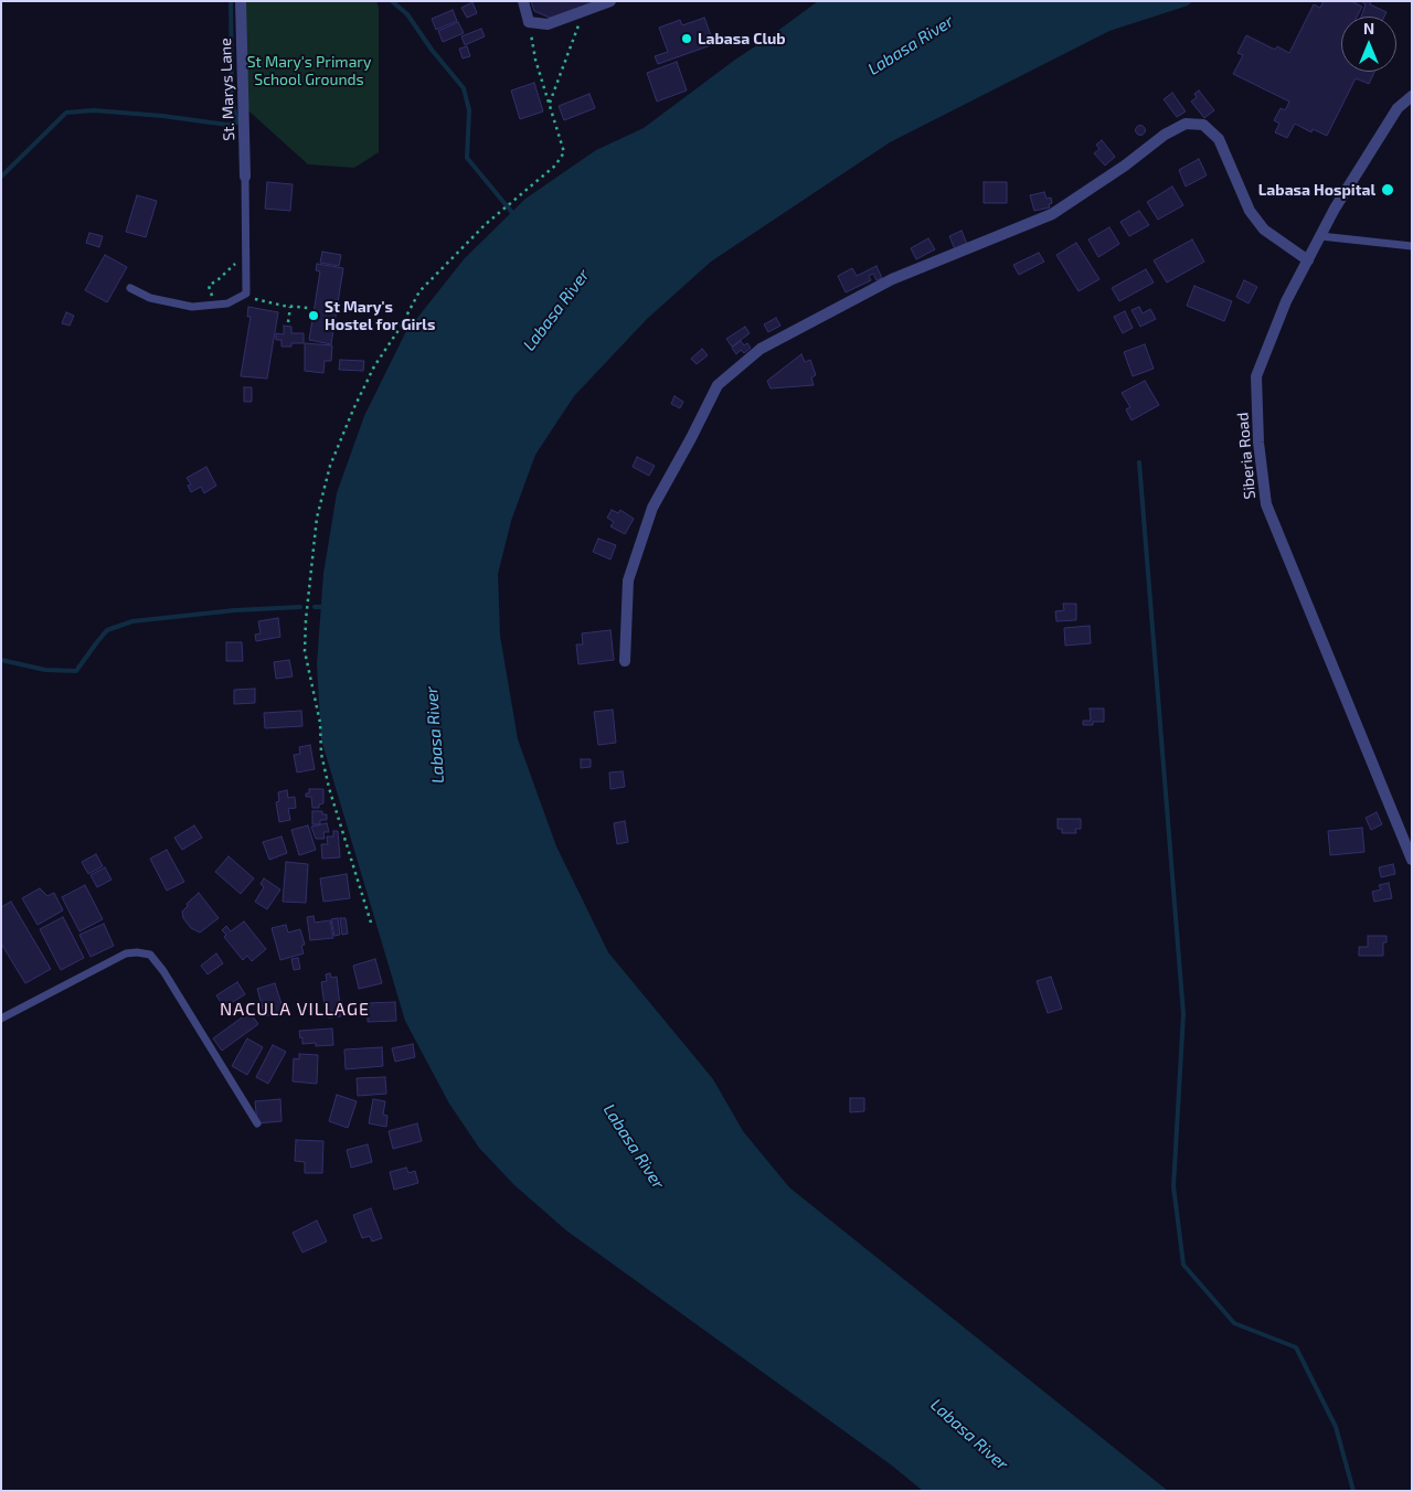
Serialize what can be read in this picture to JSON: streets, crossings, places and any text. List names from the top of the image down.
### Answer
{
  "streets": {
    "street": ["St. Marys Lane", "Siberia Road"]
  },
  "districts": ["NACULA VILLAGE"],
  "water": ["Labasa River"],
  "parks": ["St Mary's Primary School Grounds"],
  "places": ["Labasa Club", "Labasa Hospital", "St Mary's Hostel for Girls"],
  "north": "top"
}
